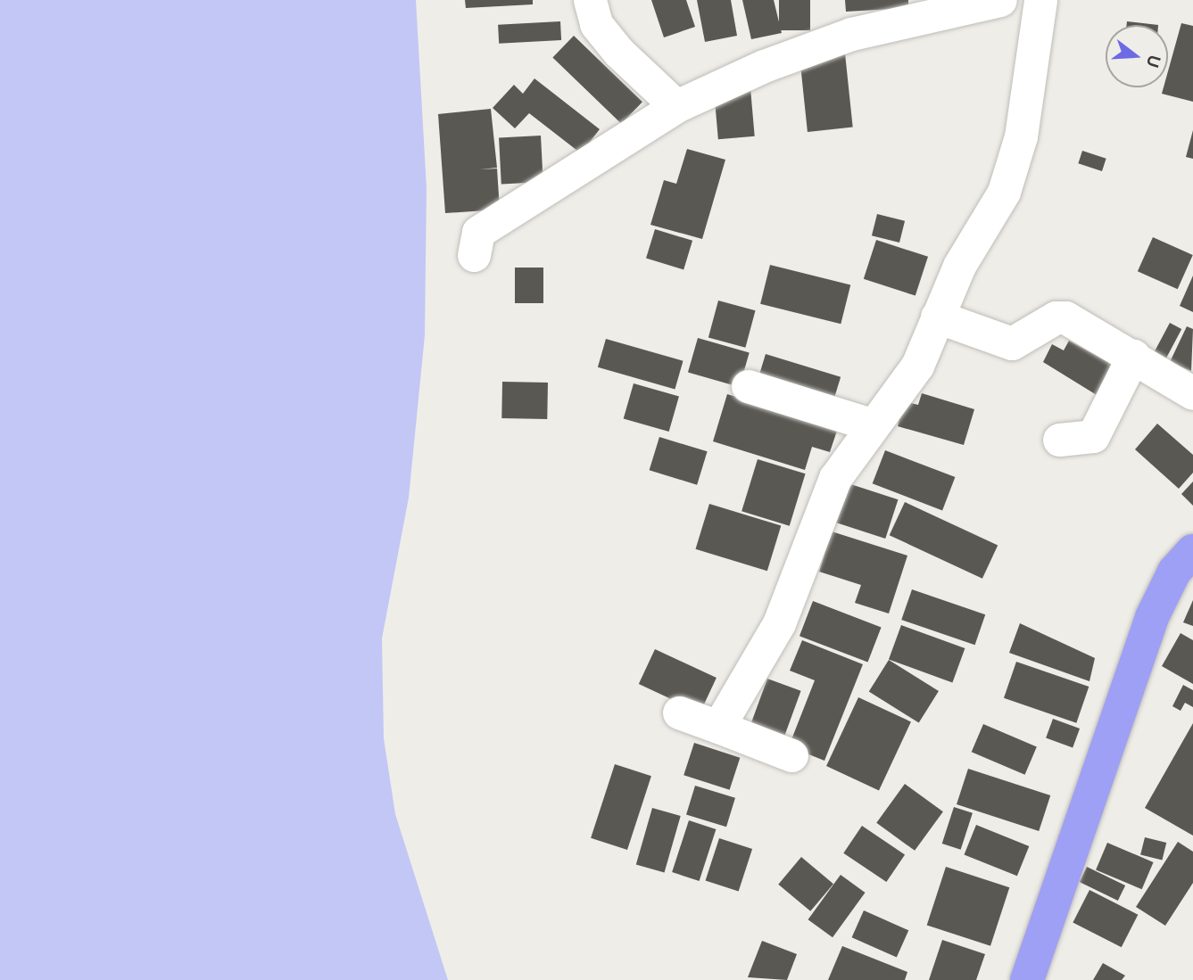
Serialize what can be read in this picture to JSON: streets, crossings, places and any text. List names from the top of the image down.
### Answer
{
  "north": "right"
}
